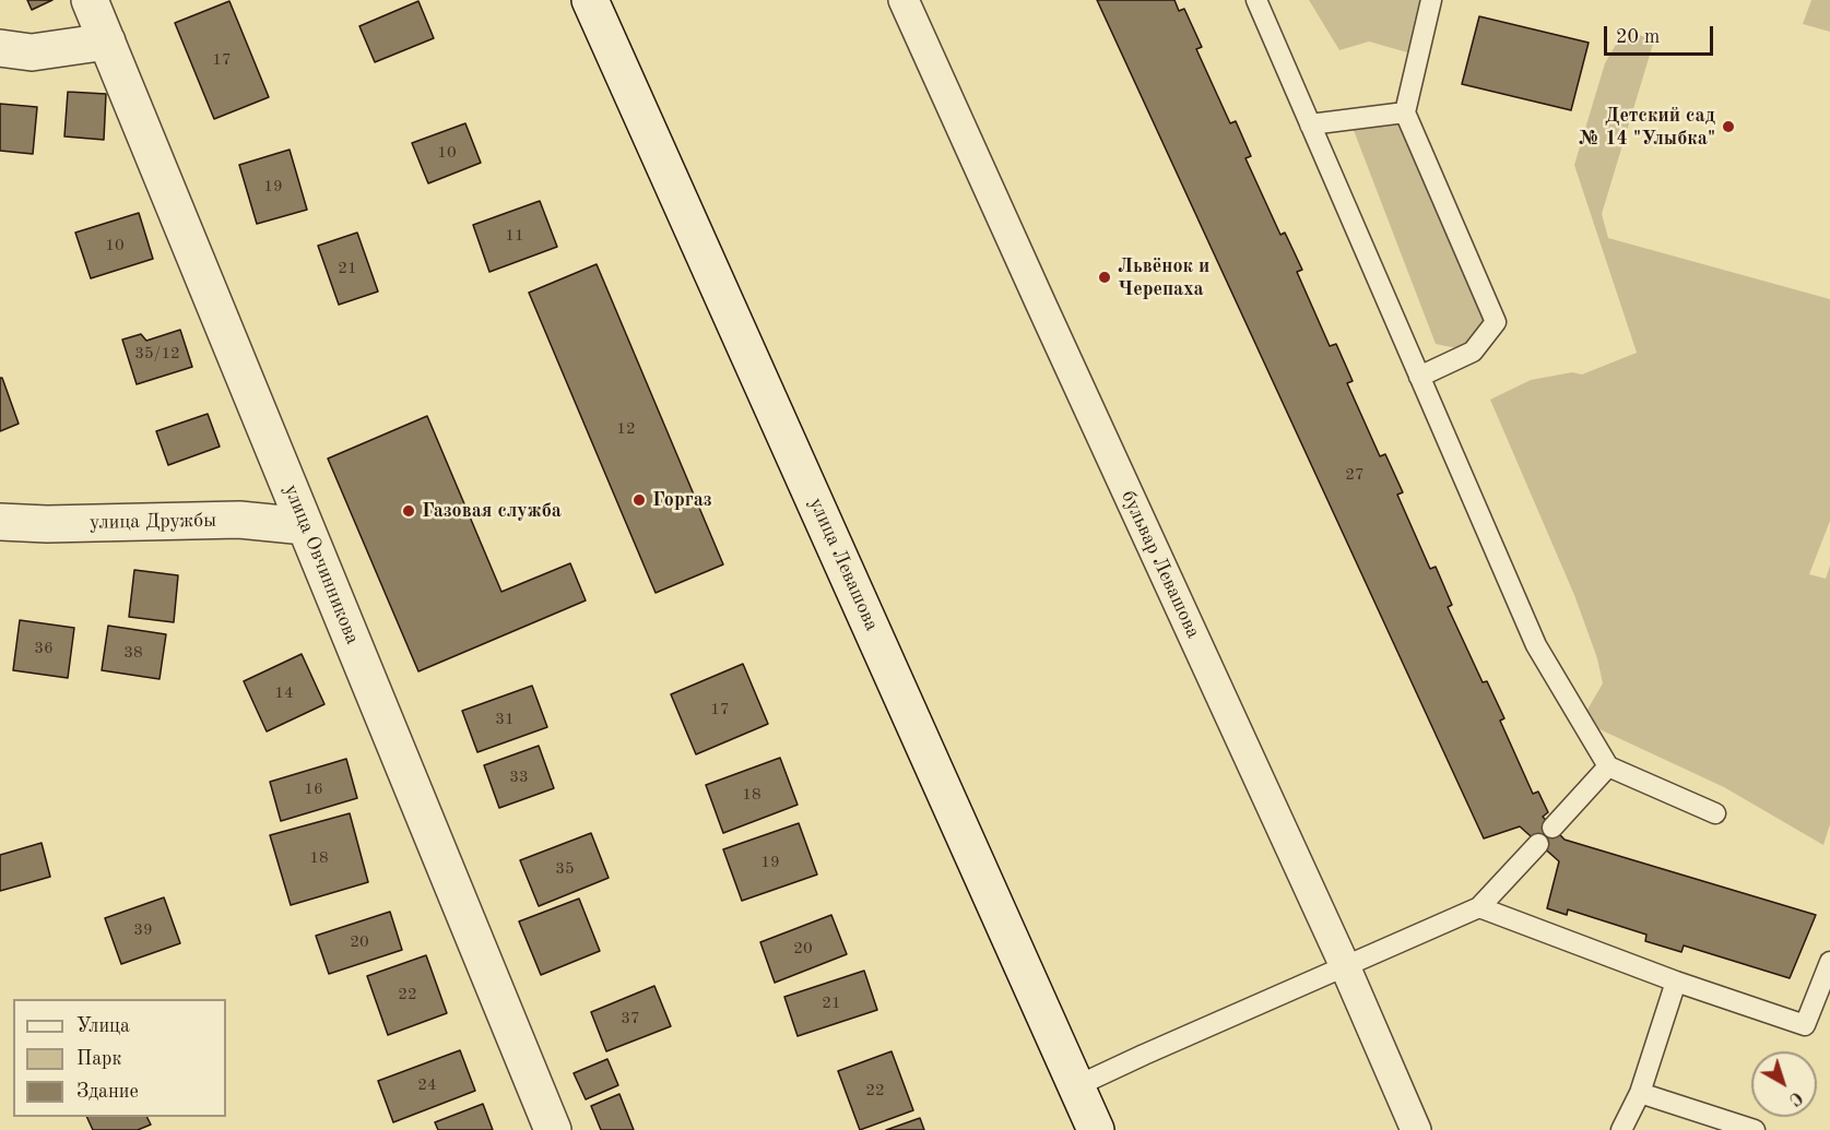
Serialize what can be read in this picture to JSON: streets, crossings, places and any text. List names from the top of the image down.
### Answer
{
  "streets": {
    "street": [
      "улица Дружбы",
      "улица Овчинникова",
      "улица Левашова",
      "бульвар Левашова"
    ]
  },
  "crossings": [
    ["улица Дружбы", "улица Овчинникова"]
  ],
  "places": [
    "Детский сад № 14 \"Улыбка\"",
    "Львёнок и Черепаха",
    "Горгаз",
    "Газовая служба"
  ],
  "house_numbers": [
    "17",
    "10",
    "19",
    "11",
    "10",
    "21",
    "35/12",
    "12",
    "27",
    "36",
    "38",
    "14",
    "17",
    "31",
    "33",
    "16",
    "18",
    "18",
    "19",
    "35",
    "39",
    "20",
    "20",
    "22",
    "21",
    "37",
    "24",
    "22"
  ],
  "legend": ["Улица", "Парк", "Здание"],
  "scale_bar": "20 m",
  "north": "bottom right"
}
